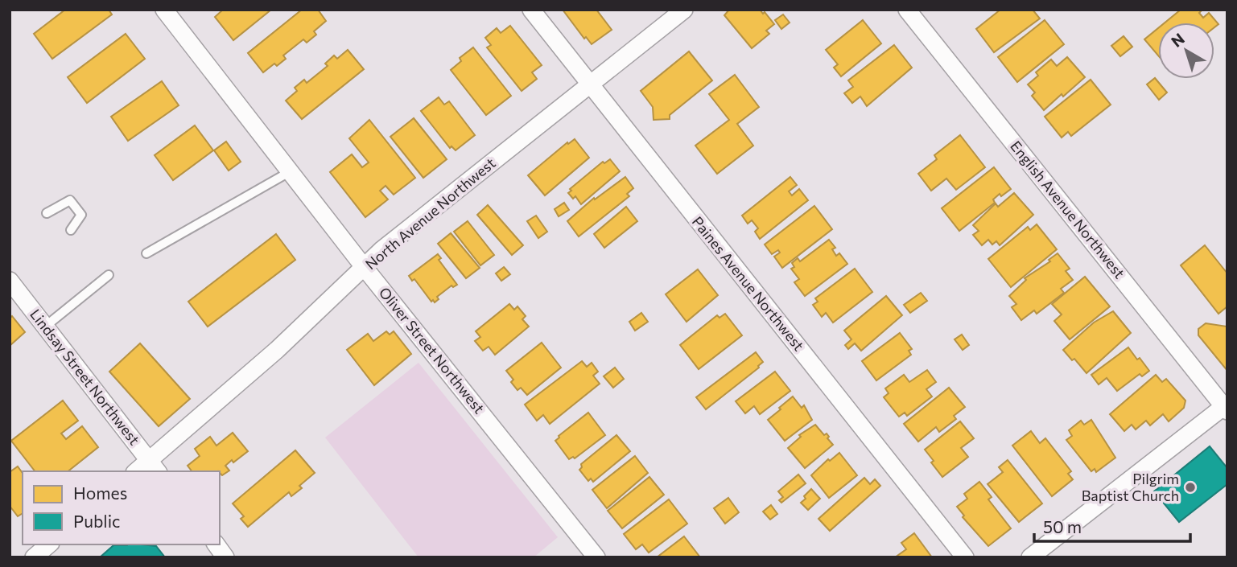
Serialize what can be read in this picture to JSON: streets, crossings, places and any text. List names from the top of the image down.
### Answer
{
  "streets": {
    "street": [
      "English Avenue Northwest",
      "North Avenue Northwest",
      "Paines Avenue Northwest",
      "Oliver Street Northwest",
      "Lindsay Street Northwest"
    ]
  },
  "crossings": [
    ["North Avenue Northwest", "Paines Avenue Northwest"],
    ["North Avenue Northwest", "Oliver Street Northwest"],
    ["North Avenue Northwest", "Lindsay Street Northwest"]
  ],
  "places": ["Pilgrim Baptist Church"],
  "legend": ["Homes", "Public"],
  "scale_bar": "50 m",
  "north": "top left"
}
